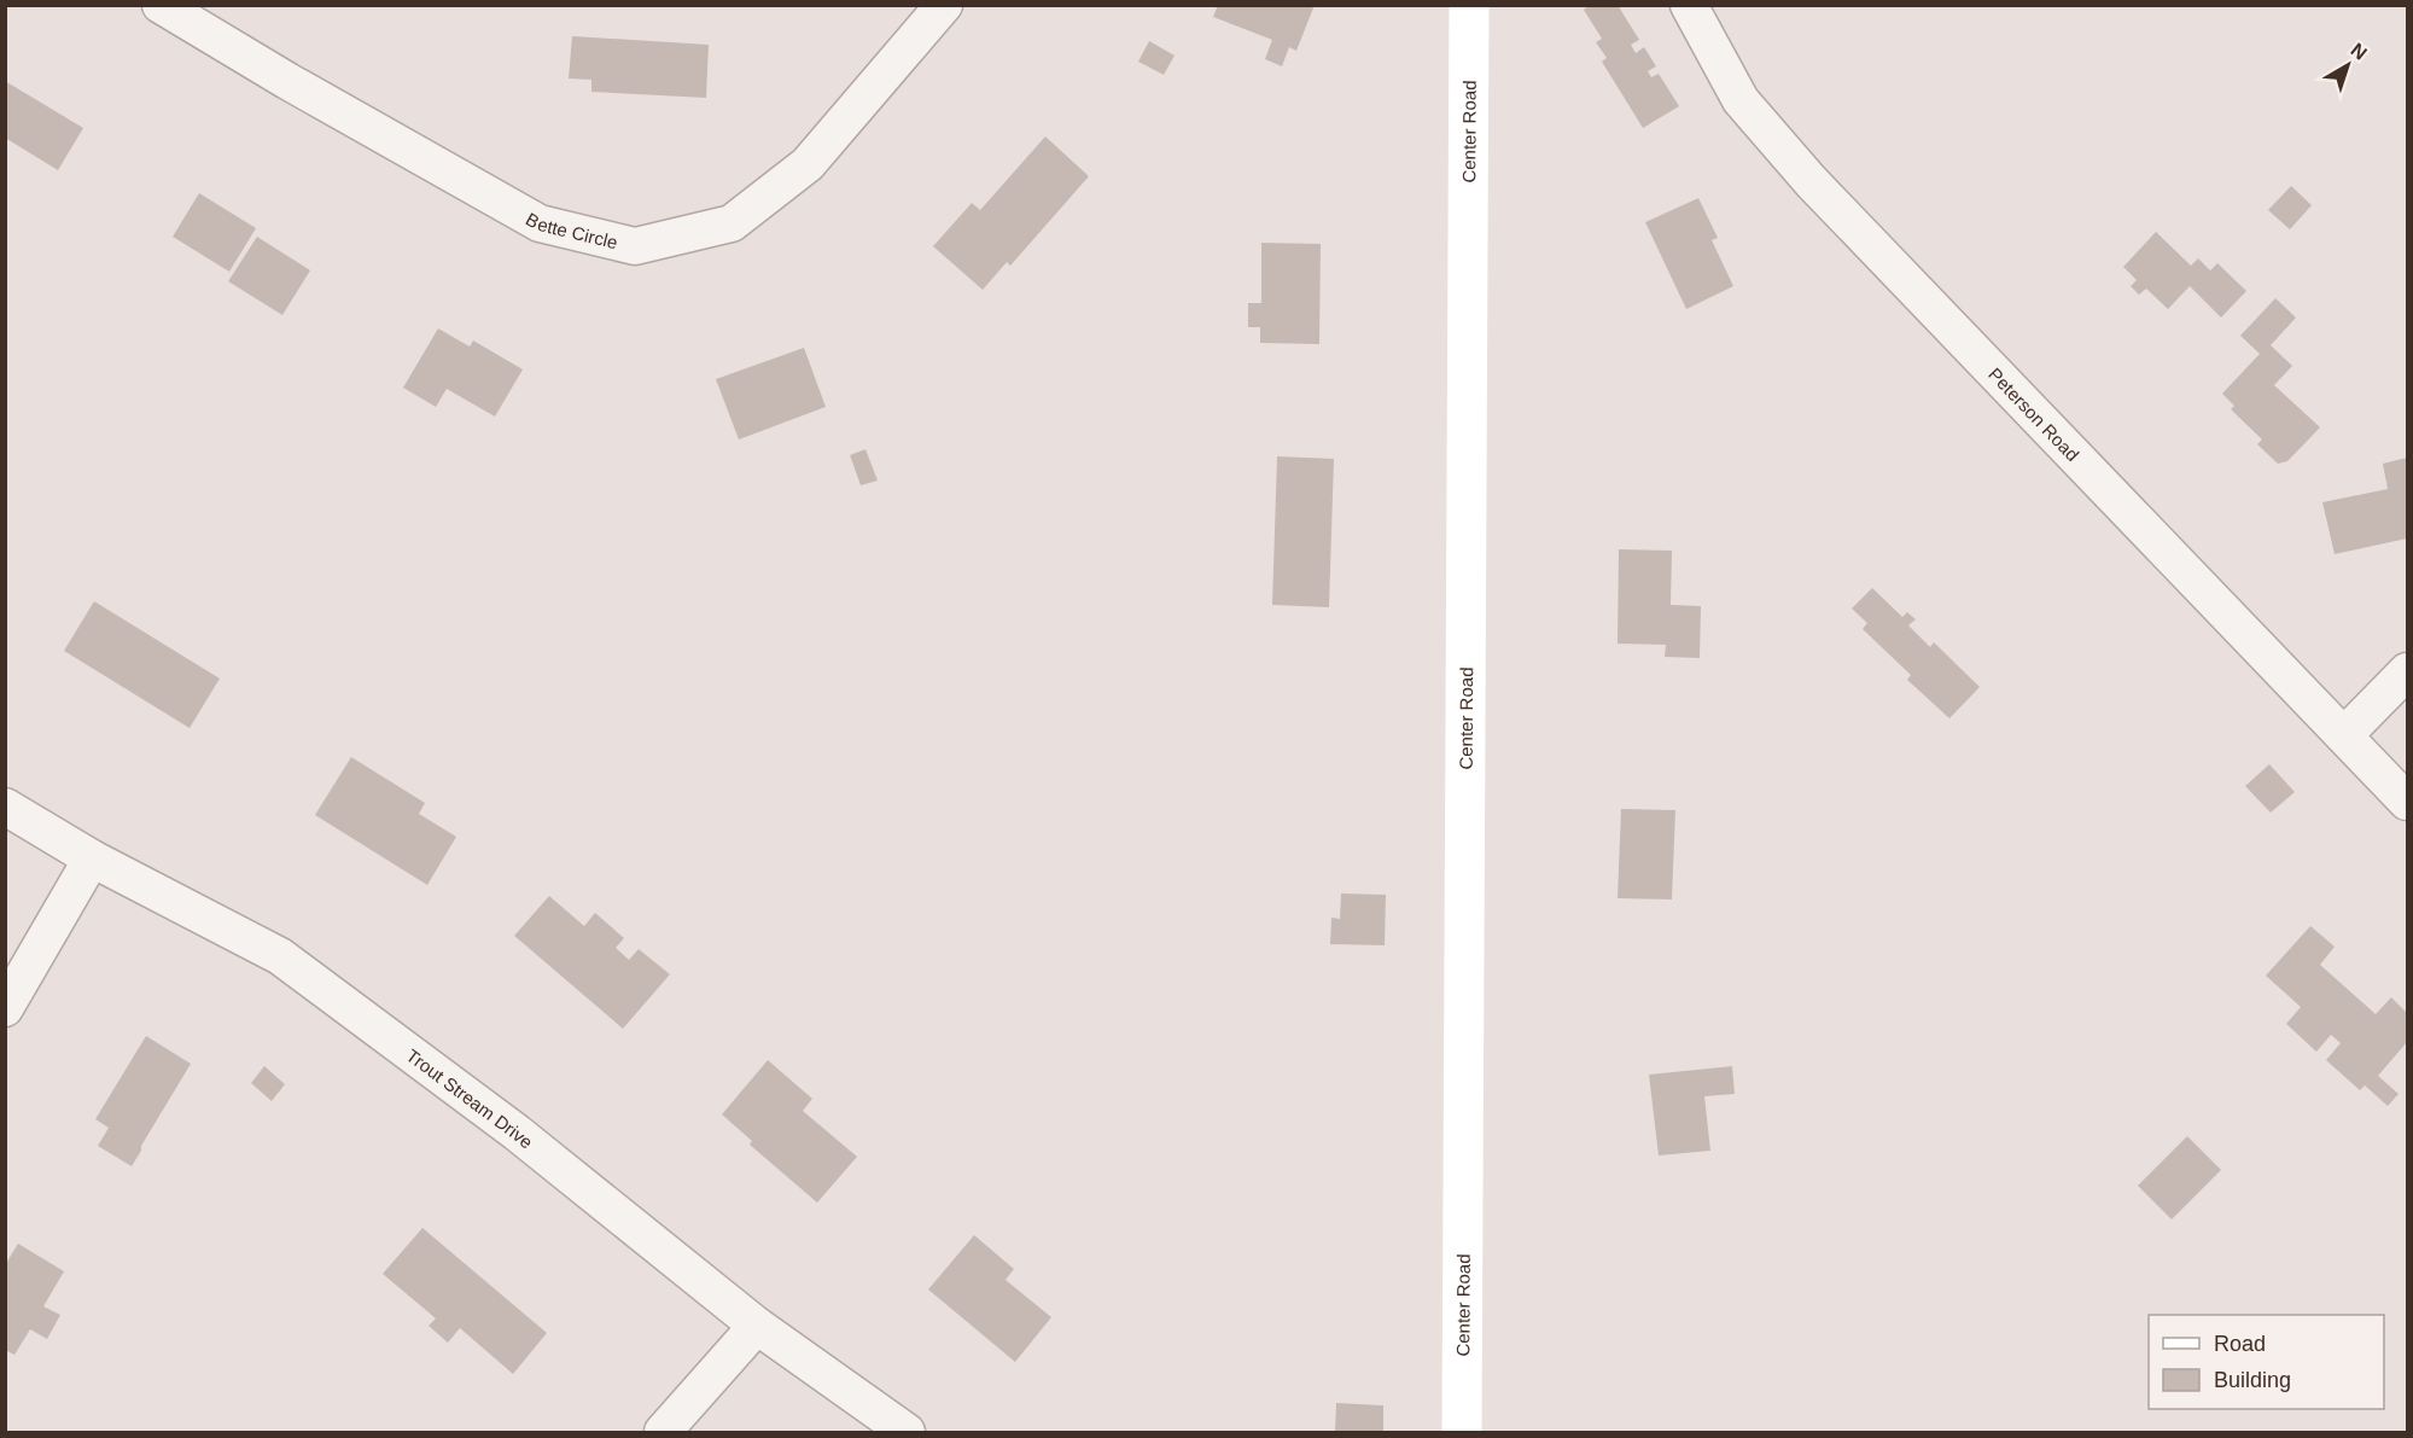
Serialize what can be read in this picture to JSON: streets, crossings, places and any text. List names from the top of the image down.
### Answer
{
  "streets": {
    "street": [
      "Center Road",
      "Bette Circle",
      "Peterson Road",
      "Trout Stream Drive"
    ]
  },
  "legend": ["Road", "Building"],
  "north": "top right"
}
